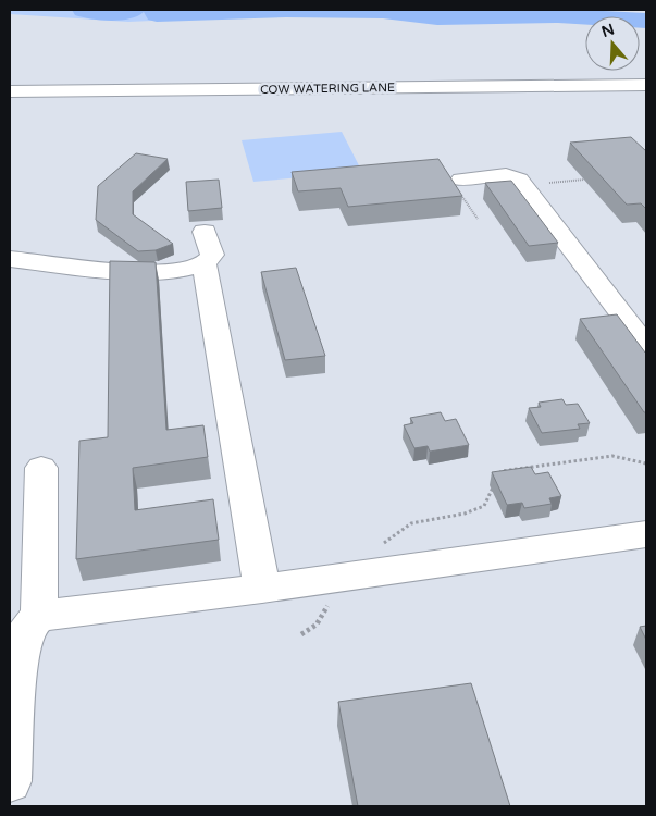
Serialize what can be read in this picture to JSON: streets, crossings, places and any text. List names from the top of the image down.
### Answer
{
  "streets": {
    "street": ["COW WATERING LANE"]
  },
  "north": "top"
}
